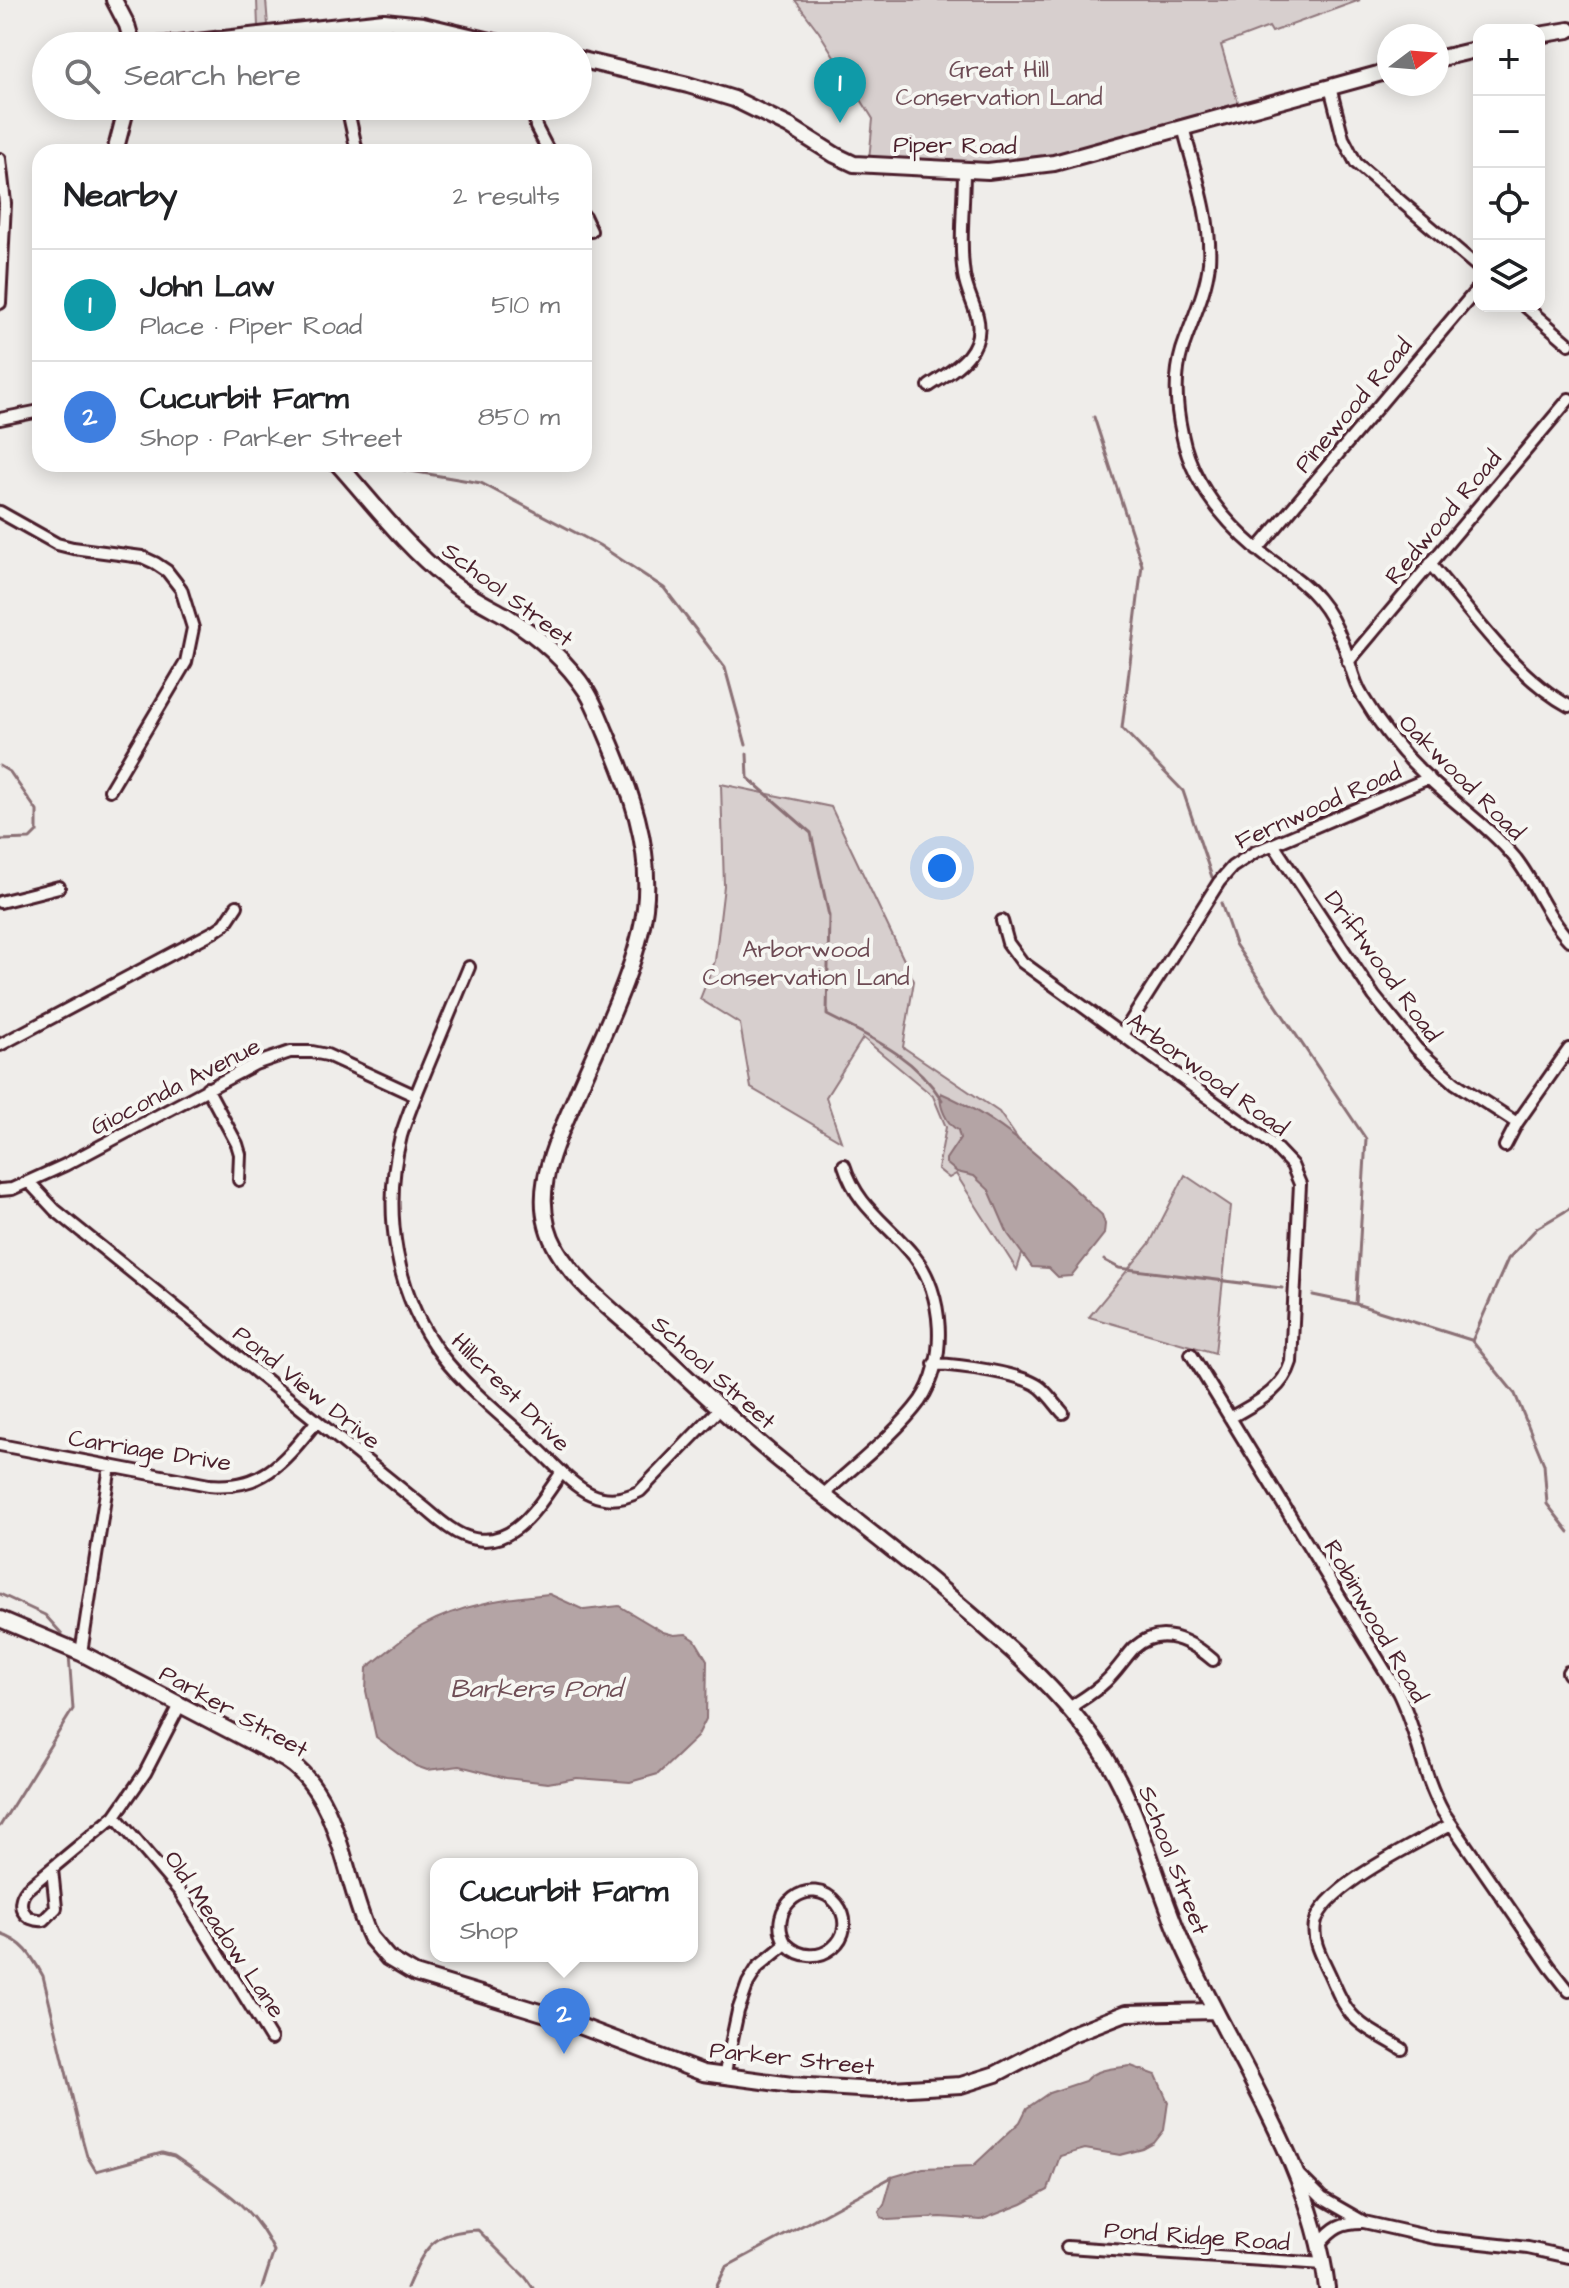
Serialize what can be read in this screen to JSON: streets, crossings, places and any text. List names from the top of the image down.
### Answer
{
  "streets": {
    "street": [
      "Piper Road",
      "Pinewood Road",
      "Redwood Road",
      "School Street",
      "Oakwood Road",
      "Fernwood Road",
      "Driftwood Road",
      "Arborwood Road",
      "Gioconda Avenue",
      "Pond View Drive",
      "Hillcrest Drive",
      "Carriage Drive",
      "Robinwood Road",
      "Parker Street",
      "Old Meadow Lane",
      "Pond Ridge Road"
    ]
  },
  "crossings": [
    ["Piper Road", "Oakwood Road"],
    ["Pinewood Road", "Oakwood Road"],
    ["Redwood Road", "Oakwood Road"],
    ["School Street", "Hillcrest Drive"],
    ["School Street", "Parker Street"],
    ["School Street", "Pond Ridge Road"],
    ["Oakwood Road", "Fernwood Road"],
    ["Fernwood Road", "Driftwood Road"],
    ["Fernwood Road", "Arborwood Road"],
    ["Arborwood Road", "Robinwood Road"],
    ["Gioconda Avenue", "Pond View Drive"],
    ["Gioconda Avenue", "Hillcrest Drive"],
    ["Pond View Drive", "Hillcrest Drive"],
    ["Pond View Drive", "Carriage Drive"]
  ],
  "water": ["Barkers Pond"],
  "parks": ["Great Hill Conservation Land", "Arborwood Conservation Land"],
  "north": "right",
  "page": {
    "map_buttons": ["+", "−"],
    "search": "Search here",
    "pins": ["1", "2"],
    "heading": ["Nearby", "2 results"],
    "list": [
      {
        "mark": "1",
        "name": "John Law",
        "note": "Place · Piper Road",
        "value": "510 m"
      },
      {
        "mark": "2",
        "name": "Cucurbit Farm",
        "note": "Shop · Parker Street",
        "value": "850 m"
      }
    ],
    "popup": ["Cucurbit Farm", "Shop"]
  }
}
